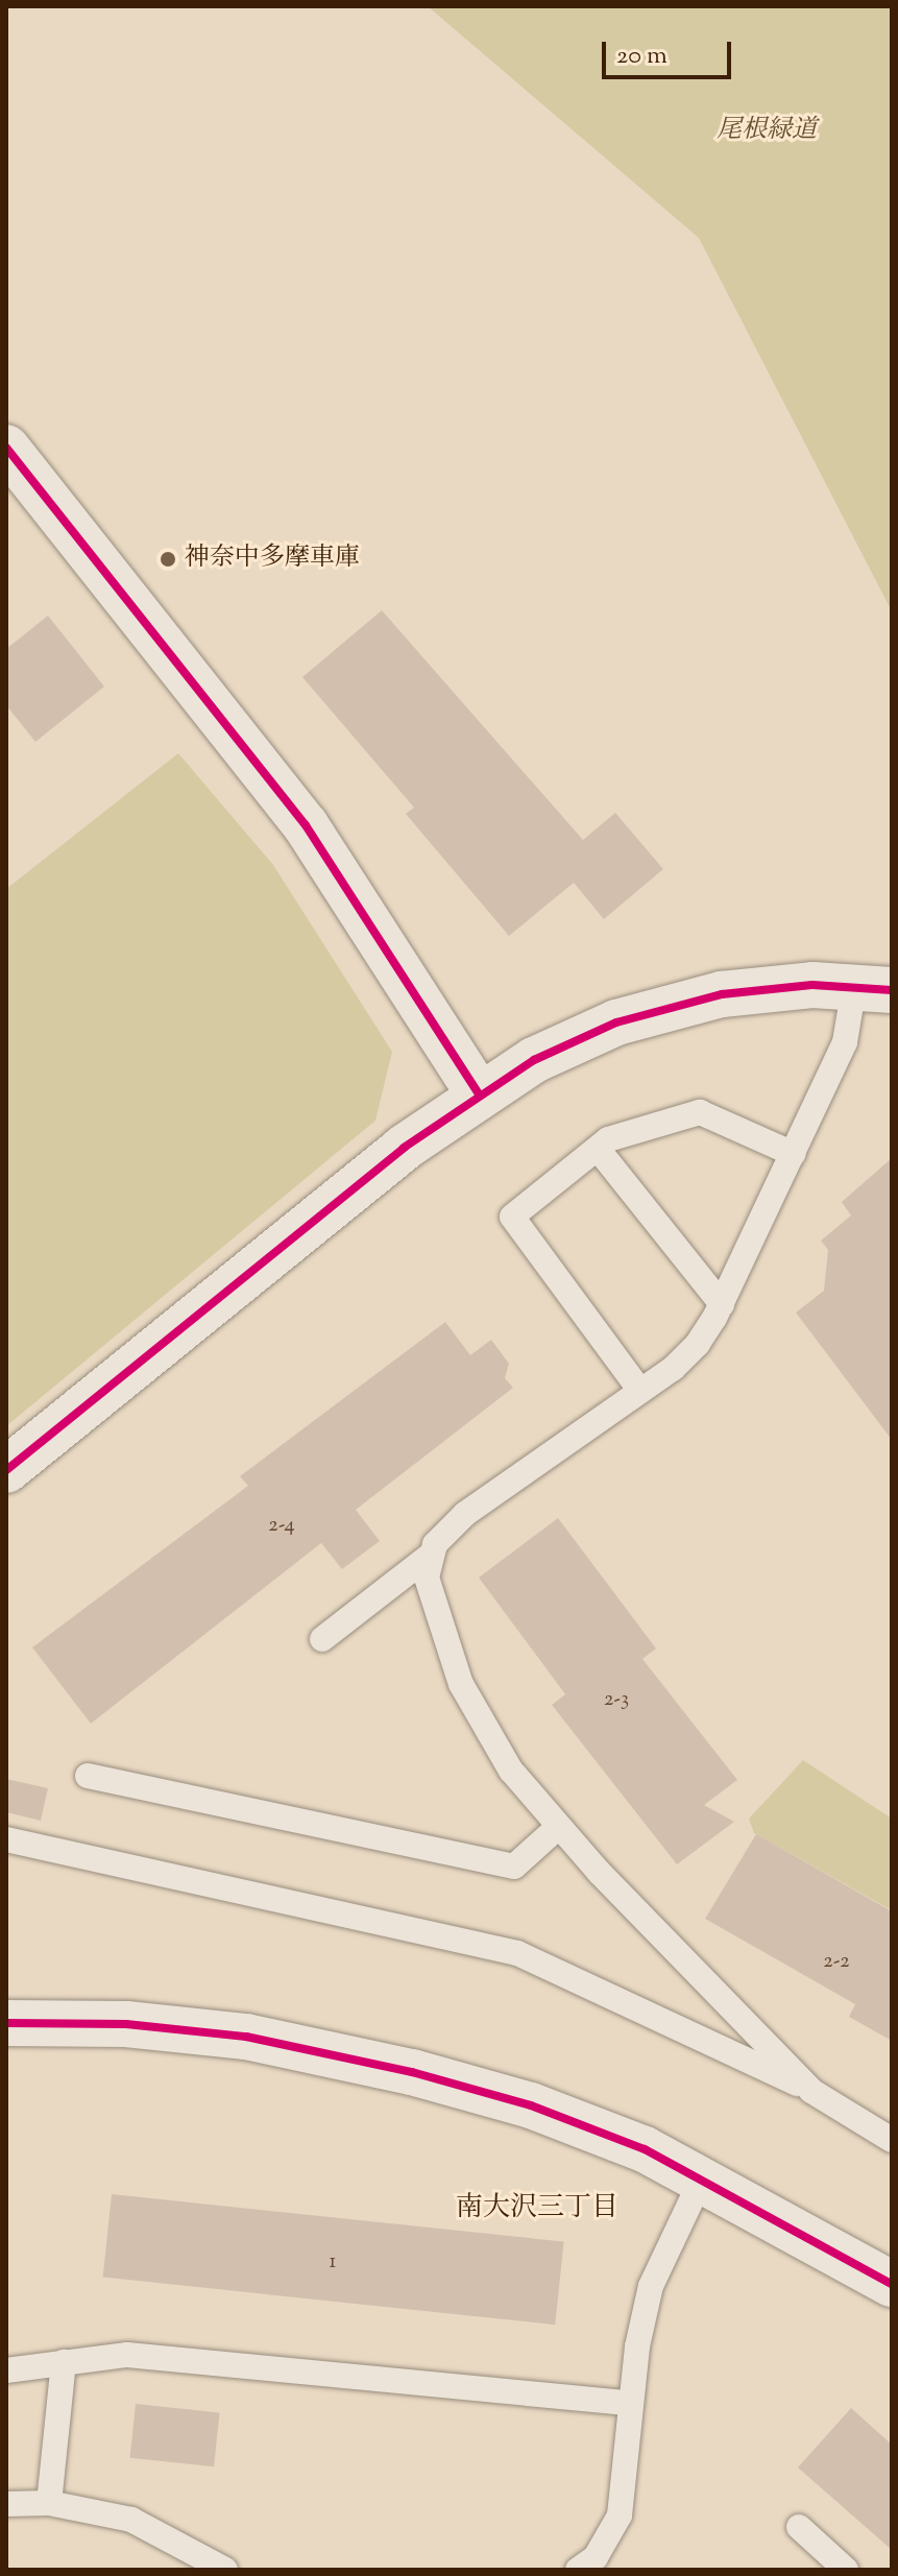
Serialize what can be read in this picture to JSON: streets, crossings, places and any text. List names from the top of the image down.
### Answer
{
  "districts": ["南大沢三丁目"],
  "parks": ["尾根緑道"],
  "places": ["神奈中多摩車庫"],
  "house_numbers": [
    "2-4",
    "2-3",
    "2-2",
    "1"
  ],
  "scale_bar": "20 m"
}
